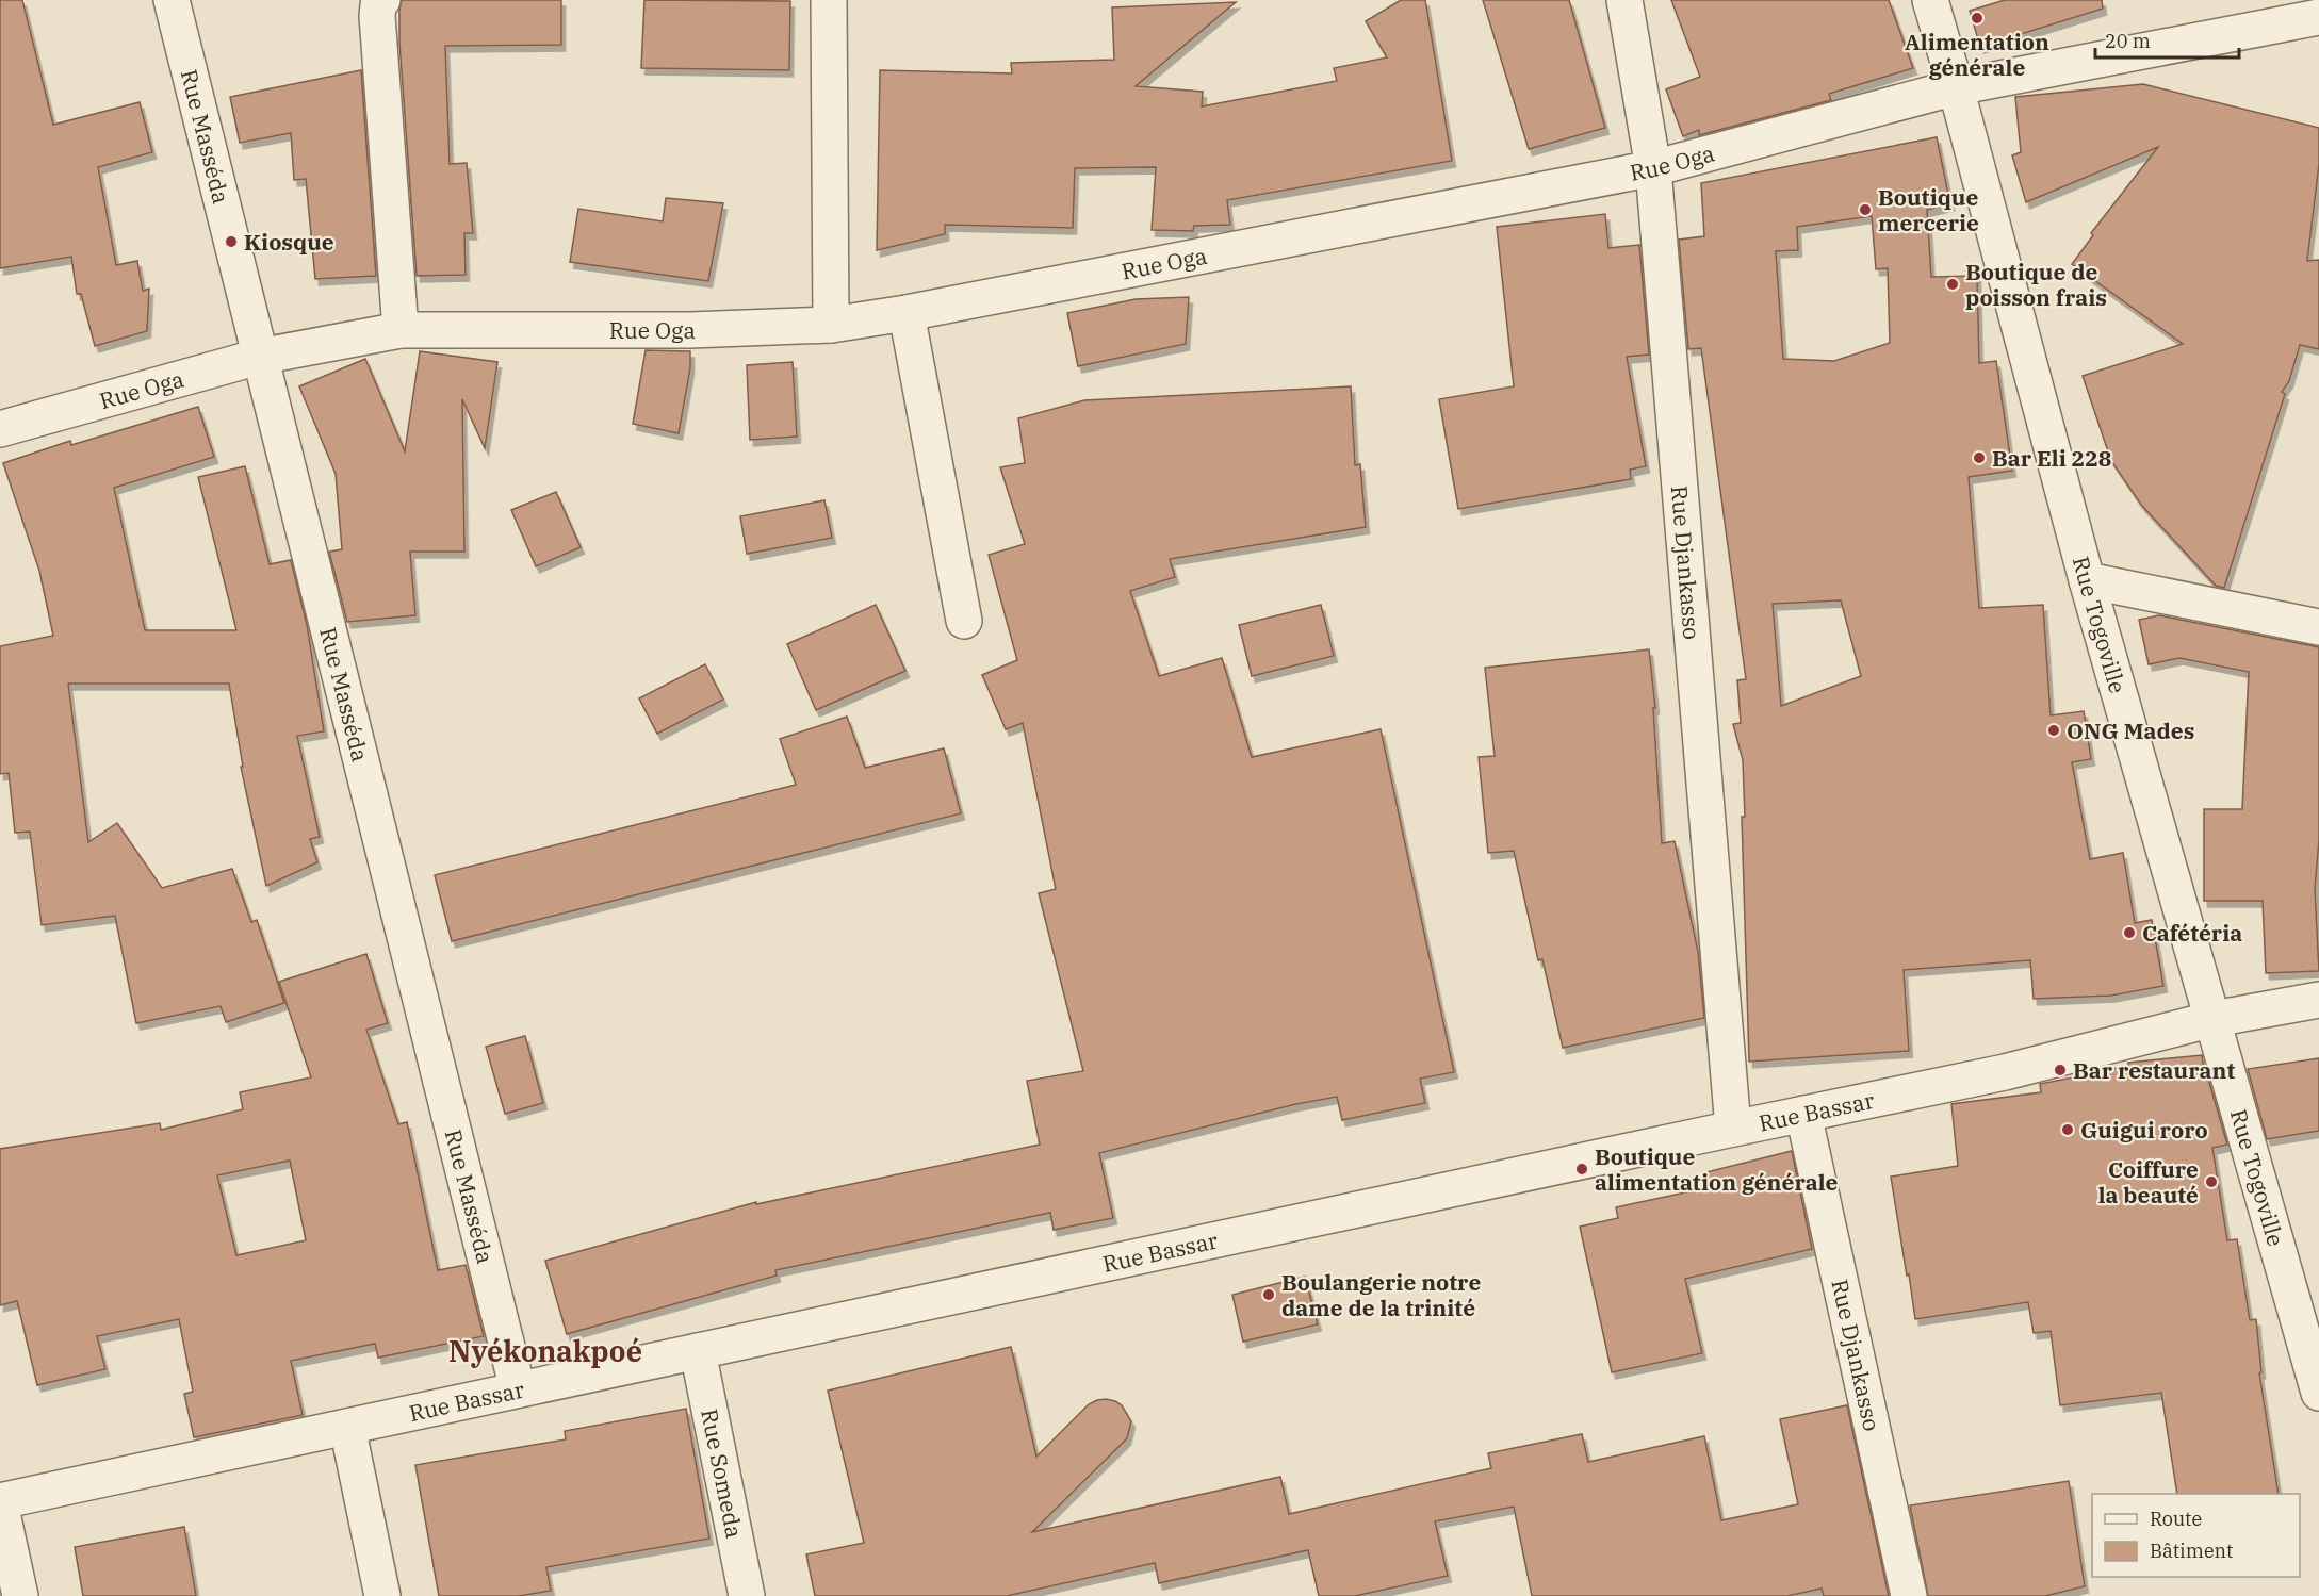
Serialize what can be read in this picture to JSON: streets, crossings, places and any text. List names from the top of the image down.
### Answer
{
  "streets": {
    "street": [
      "Rue Masséda",
      "Rue Oga",
      "Rue Djankasso",
      "Rue Togoville",
      "Rue Bassar",
      "Rue Someda"
    ]
  },
  "crossings": [
    ["Rue Masséda", "Rue Oga"],
    ["Rue Masséda", "Rue Bassar"],
    ["Rue Oga", "Rue Djankasso"],
    ["Rue Oga", "Rue Togoville"],
    ["Rue Djankasso", "Rue Bassar"],
    ["Rue Togoville", "Rue Bassar"],
    ["Rue Bassar", "Rue Someda"]
  ],
  "districts": ["Nyékonakpoé"],
  "places": [
    "Alimentation générale",
    "Boutique mercerie",
    "Kiosque",
    "Boutique de poisson frais",
    "Bar Eli 228",
    "ONG Mades",
    "Cafétéria",
    "Bar restaurant",
    "Guigui roro",
    "Boutique alimentation générale",
    "Coiffure la beauté",
    "Boulangerie notre dame de la trinité"
  ],
  "legend": ["Route", "Bâtiment"],
  "scale_bar": "20 m"
}
